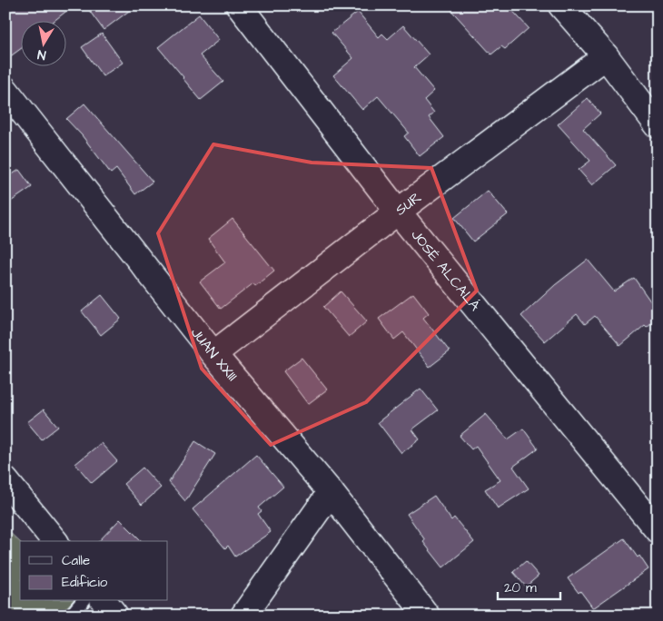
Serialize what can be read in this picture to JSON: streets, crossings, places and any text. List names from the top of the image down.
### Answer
{
  "streets": {
    "street": ["SUR", "JOSÉ ALCALÁ", "JUAN XXIII"]
  },
  "crossings": [
    ["SUR", "JOSÉ ALCALÁ"],
    ["SUR", "JUAN XXIII"]
  ],
  "legend": ["Calle", "Edificio"],
  "scale_bar": "20 m",
  "north": "bottom"
}
